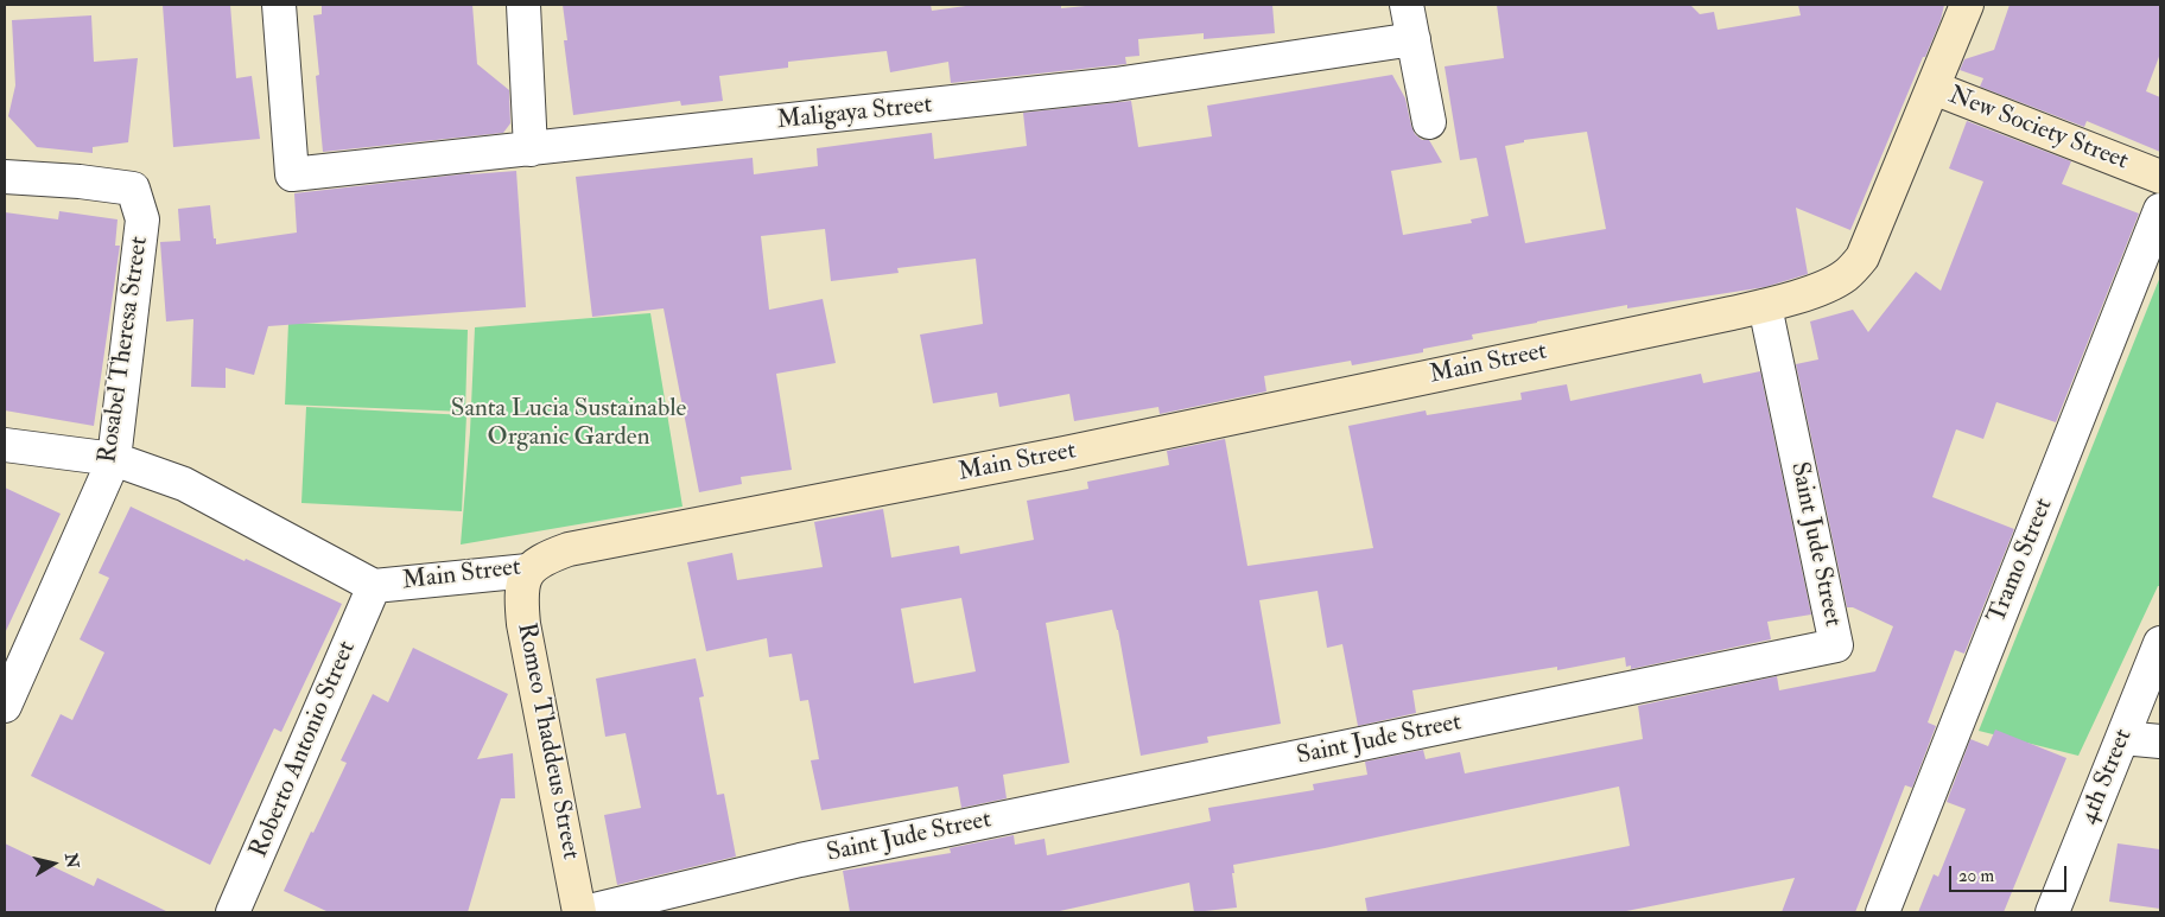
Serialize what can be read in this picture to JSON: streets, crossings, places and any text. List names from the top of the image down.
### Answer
{
  "streets": {
    "street": [
      "Maligaya Street",
      "New Society Street",
      "Rosabel Theresa Street",
      "Main Street",
      "Saint Jude Street",
      "Tramo Street",
      "Romeo Thaddeus Street",
      "Roberto Antonio Street",
      "4th Street"
    ]
  },
  "crossings": [
    ["New Society Street", "Main Street"],
    ["Rosabel Theresa Street", "Main Street"],
    ["Main Street", "Saint Jude Street"],
    ["Main Street", "Romeo Thaddeus Street"],
    ["Main Street", "Roberto Antonio Street"]
  ],
  "parks": ["Santa Lucia Sustainable Organic Garden"],
  "scale_bar": "20 m",
  "north": "right"
}
